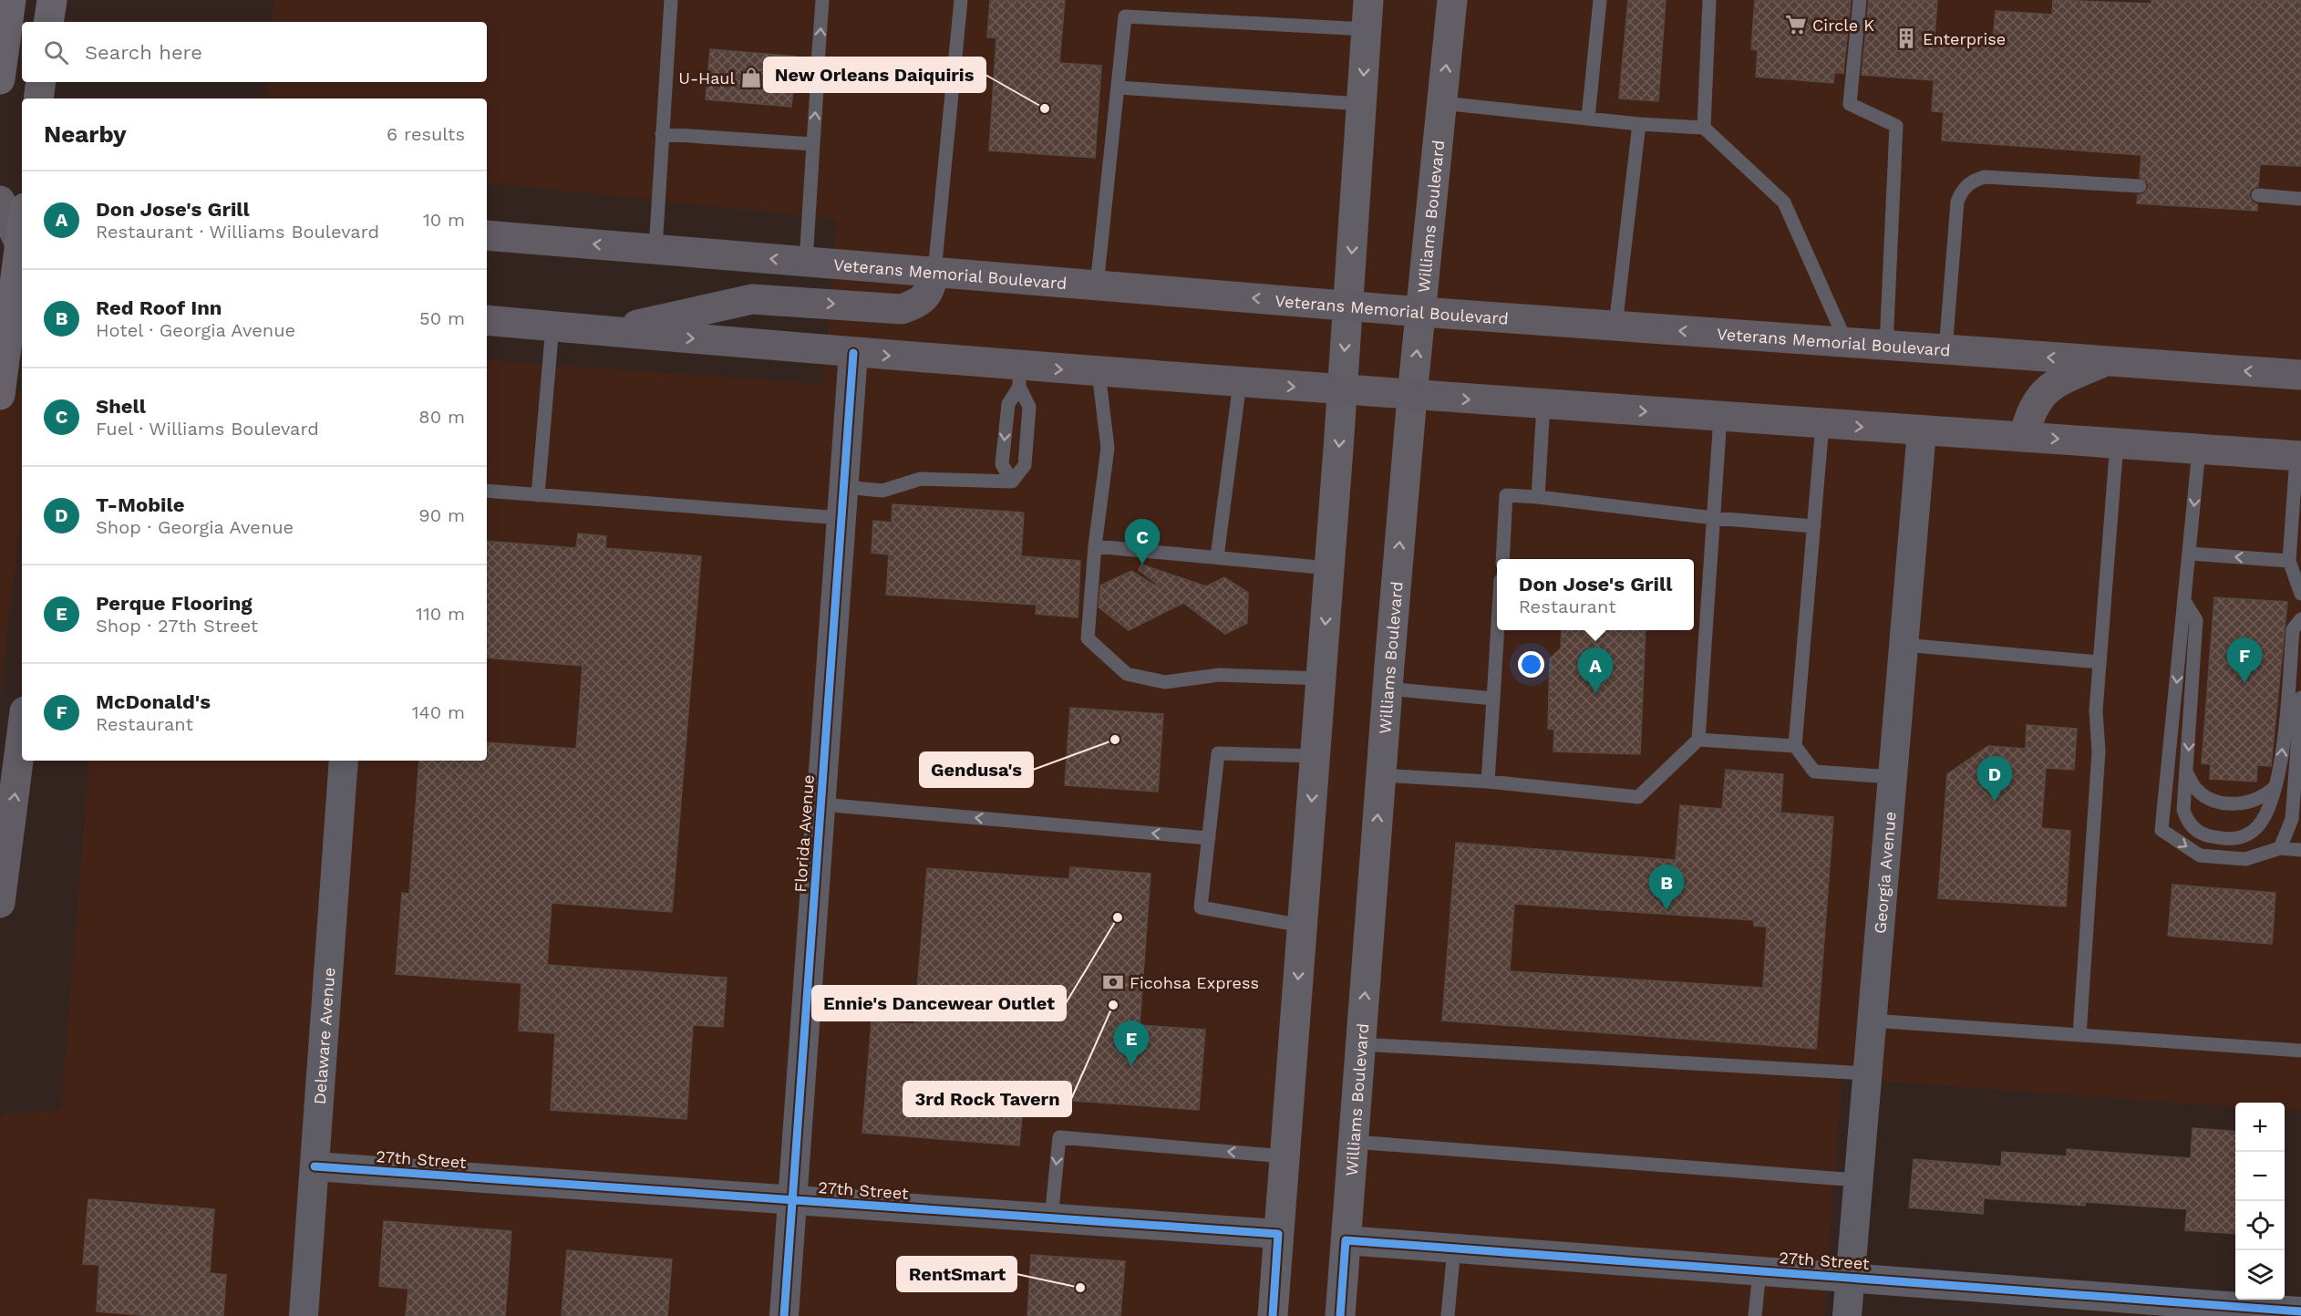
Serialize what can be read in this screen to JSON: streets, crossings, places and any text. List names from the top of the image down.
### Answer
{
  "streets": {
    "main road": ["Williams Boulevard", "Veterans Memorial Boulevard"],
    "street": [
      "Florida Avenue",
      "Georgia Avenue",
      "Delaware Avenue",
      "27th Street"
    ]
  },
  "crossings": [
    ["Williams Boulevard", "Veterans Memorial Boulevard"],
    ["Williams Boulevard", "27th Street"],
    ["Florida Avenue", "27th Street"],
    ["Georgia Avenue", "27th Street"],
    ["Delaware Avenue", "27th Street"]
  ],
  "places": {
    "supermarket": ["Circle K"],
    "building": ["Enterprise"],
    "shop": ["U-Haul"],
    "other": [
      "New Orleans Daiquiris",
      "Gendusa's",
      "Ennie's Dancewear Outlet",
      "3rd Rock Tavern",
      "RentSmart"
    ],
    "bank": ["Ficohsa Express"]
  },
  "page": {
    "search": "Search here",
    "heading": ["Nearby", "6 results"],
    "list": [
      {
        "mark": "A",
        "name": "Don Jose's Grill",
        "note": "Restaurant · Williams Boulevard",
        "value": "10 m"
      },
      {
        "mark": "B",
        "name": "Red Roof Inn",
        "note": "Hotel · Georgia Avenue",
        "value": "50 m"
      },
      {
        "mark": "C",
        "name": "Shell",
        "note": "Fuel · Williams Boulevard",
        "value": "80 m"
      },
      {
        "mark": "D",
        "name": "T-Mobile",
        "note": "Shop · Georgia Avenue",
        "value": "90 m"
      },
      {
        "mark": "E",
        "name": "Perque Flooring",
        "note": "Shop · 27th Street",
        "value": "110 m"
      },
      {
        "mark": "F",
        "name": "McDonald's",
        "note": "Restaurant",
        "value": "140 m"
      }
    ],
    "pins": [
      "C",
      "F",
      "A",
      "D",
      "B",
      "E"
    ],
    "popup": ["Don Jose's Grill", "Restaurant"],
    "map_buttons": ["+", "−"]
  }
}
